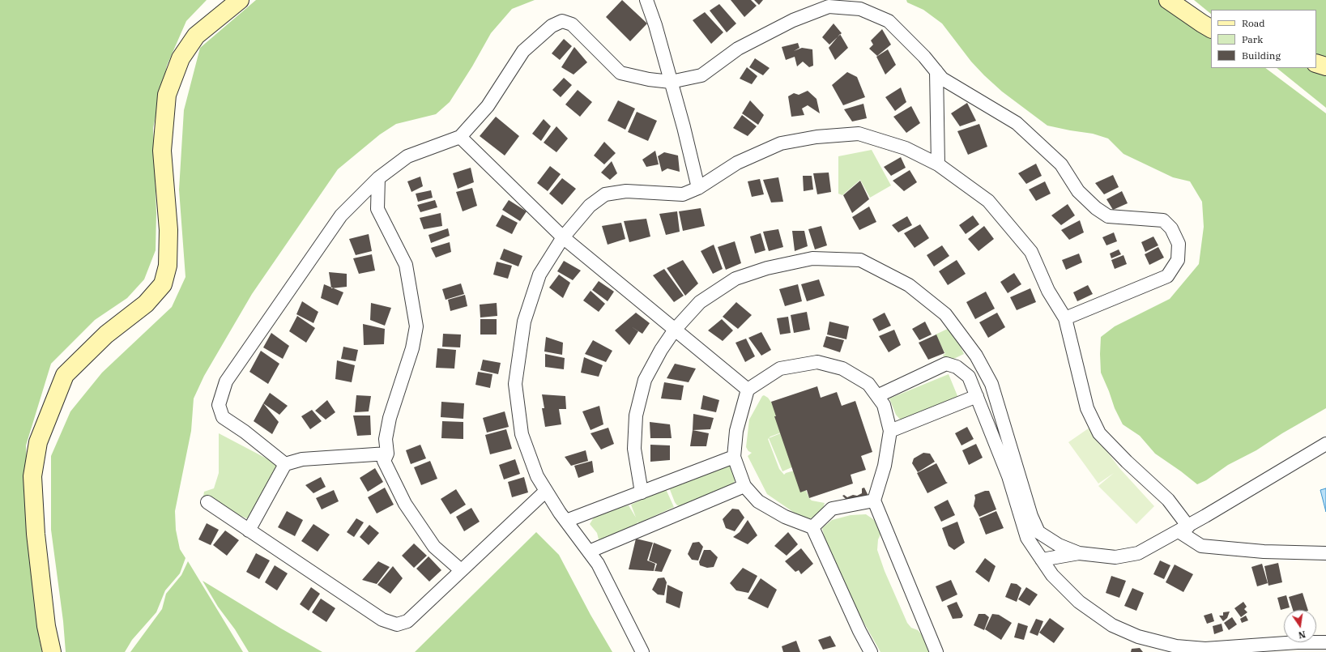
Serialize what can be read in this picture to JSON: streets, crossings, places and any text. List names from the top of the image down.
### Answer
{
  "legend": ["Road", "Park", "Building"],
  "north": "bottom"
}
